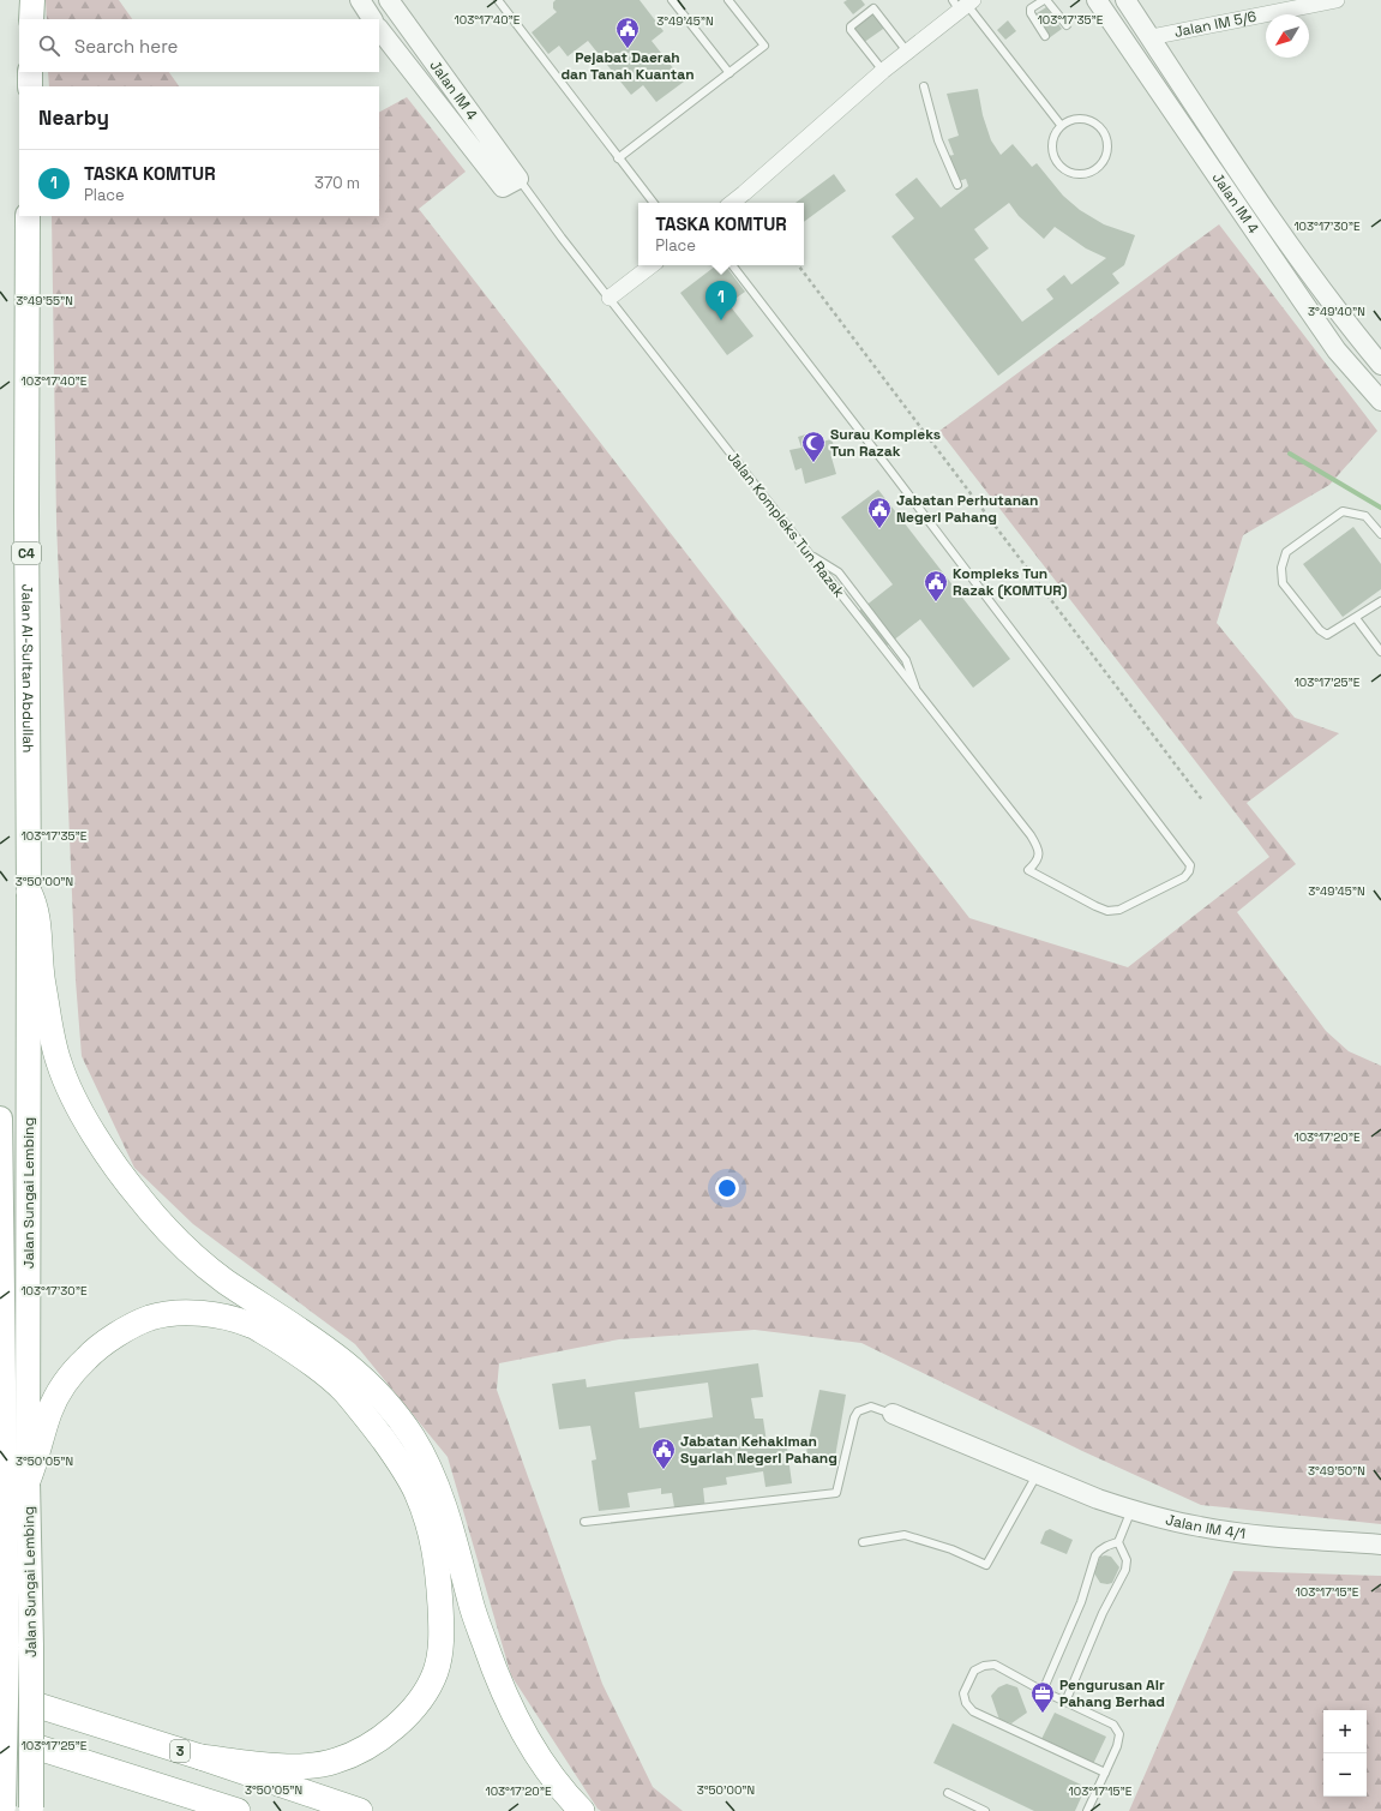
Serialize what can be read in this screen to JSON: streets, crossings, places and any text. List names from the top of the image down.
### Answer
{
  "streets": {
    "highway": ["3"],
    "main road": ["C4", "Jalan Al-Sultan Abdullah", "Jalan Sungai Lembing"],
    "street": ["Jalan IM 5/6", "Jalan IM 4", "Jalan IM 4/1"],
    "lane": ["Jalan Kompleks Tun Razak"]
  },
  "crossings": [
    ["Jalan IM 5/6", "Jalan IM 4"],
    ["Jalan IM 4", "Jalan Kompleks Tun Razak"],
    ["Jalan Al-Sultan Abdullah", "Jalan Sungai Lembing"]
  ],
  "places": {
    "public building": [
      "Pejabat Daerah dan Tanah Kuantan",
      "Jabatan Perhutanan Negeri Pahang",
      "Kompleks Tun Razak (KOMTUR)",
      "Jabatan Kehakiman Syariah Negeri Pahang"
    ],
    "mosque": ["Surau Kompleks Tun Razak"],
    "office": ["Pengurusan Air Pahang Berhad"]
  },
  "north": "bottom left",
  "page": {
    "search": "Search here",
    "heading": "Nearby",
    "list": [
      {
        "mark": "1",
        "name": "TASKA KOMTUR",
        "note": "Place",
        "value": "370 m"
      }
    ],
    "popup": ["TASKA KOMTUR", "Place"],
    "pins": "1",
    "map_buttons": ["+", "−"]
  },
  "coordinates": [
    "103°17'35\"E",
    "103°17'40\"E",
    "3°49'45\"N",
    "103°17'30\"E",
    "3°49'55\"N",
    "3°49'40\"N",
    "103°17'25\"E",
    "3°50'00\"N",
    "103°17'20\"E",
    "3°50'05\"N",
    "3°49'50\"N",
    "103°17'15\"E"
  ]
}
